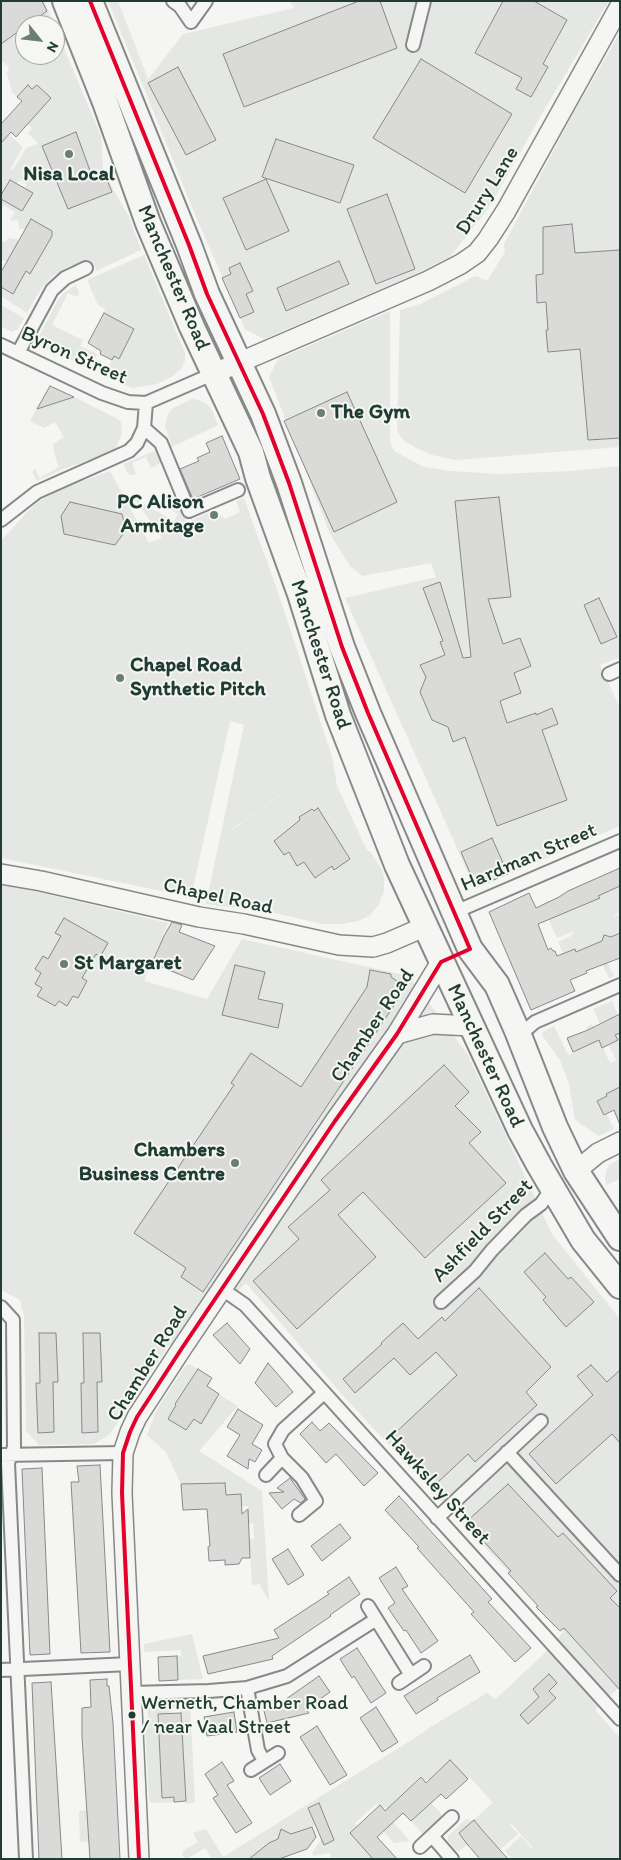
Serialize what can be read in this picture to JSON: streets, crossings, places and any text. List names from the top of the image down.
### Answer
{
  "streets": {
    "highway": ["Manchester Road"],
    "street": [
      "Drury Lane",
      "Byron Street",
      "Hardman Street",
      "Chapel Road",
      "Chamber Road",
      "Ashfield Street",
      "Hawksley Street"
    ]
  },
  "crossings": [
    ["Drury Lane", "Manchester Road"],
    ["Drury Lane", "Byron Street"],
    ["Manchester Road", "Byron Street"],
    ["Manchester Road", "Hardman Street"],
    ["Manchester Road", "Chapel Road"],
    ["Manchester Road", "Chamber Road"],
    ["Manchester Road", "Ashfield Street"],
    ["Chamber Road", "Hawksley Street"]
  ],
  "places": [
    "Nisa Local",
    "The Gym",
    "PC Alison Armitage",
    "Chapel Road Synthetic Pitch",
    "St Margaret",
    "Chambers Business Centre",
    "Werneth, Chamber Road / near Vaal Street"
  ],
  "north": "bottom right"
}
